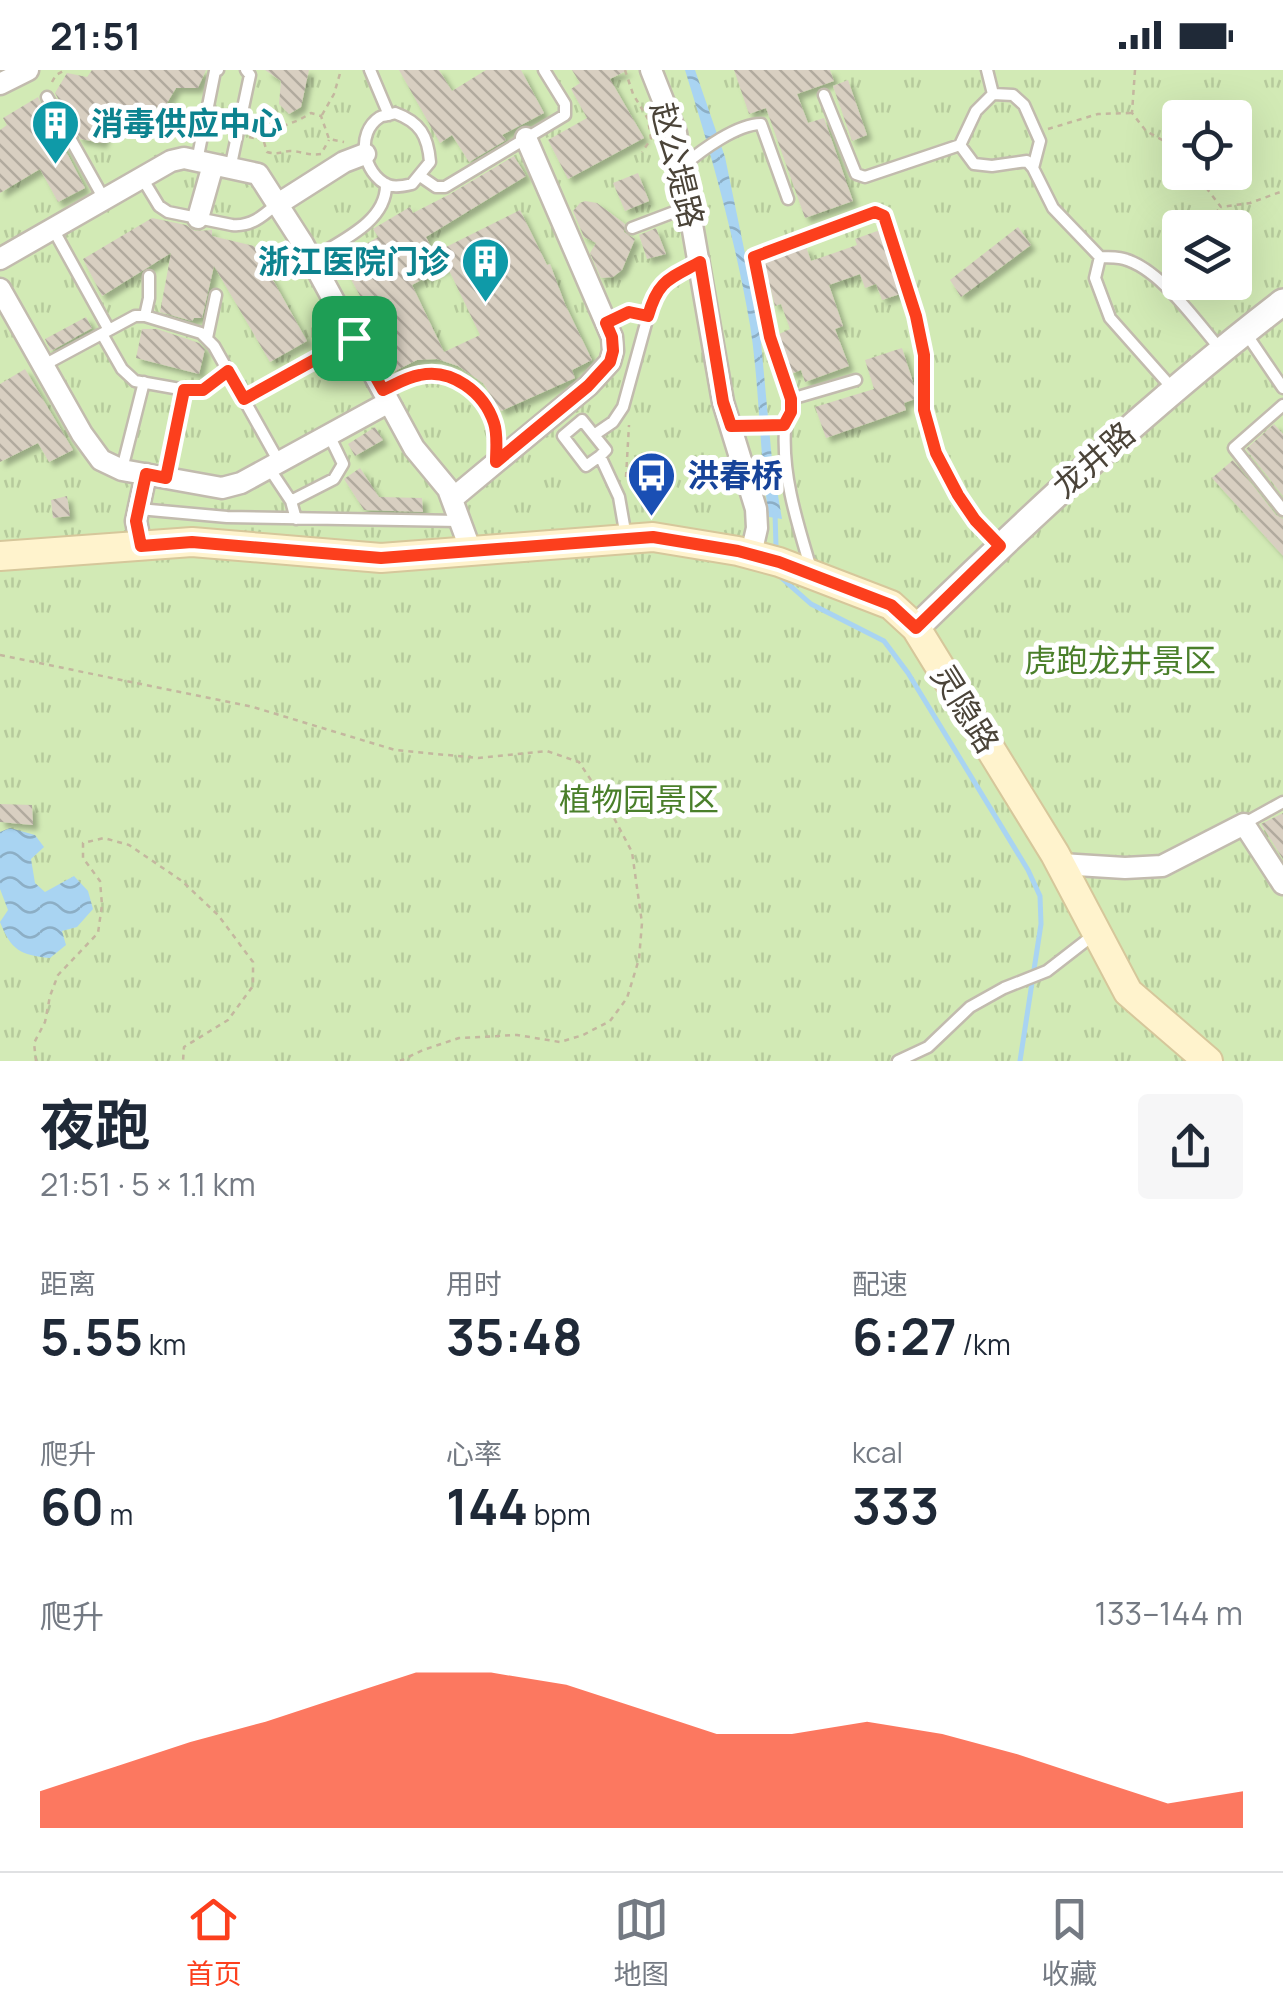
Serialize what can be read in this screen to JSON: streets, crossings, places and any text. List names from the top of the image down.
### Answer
{
  "streets": {
    "main road": ["灵隐路"],
    "street": ["赵公堤路", "龙井路"]
  },
  "crossings": [
    ["赵公堤路", "灵隐路"],
    ["龙井路", "灵隐路"]
  ],
  "parks": ["虎跑龙井景区", "植物园景区"],
  "places": {
    "building": ["消毒供应中心", "浙江医院门诊"],
    "bus stop": ["洪春桥"]
  },
  "page": {
    "status": "21:51",
    "heading": ["夜跑", "21:51 · 5 × 1.1 km"],
    "stats": [
      ["距离", "5.55 km"],
      ["用时", "35:48"],
      ["配速", "6:27 /km"],
      ["爬升", "60 m"],
      ["心率", "144 bpm"],
      ["kcal", "333"]
    ],
    "chart": ["爬升", "133–144 m"],
    "tabs": ["首页", "地图", "收藏"]
  }
}
